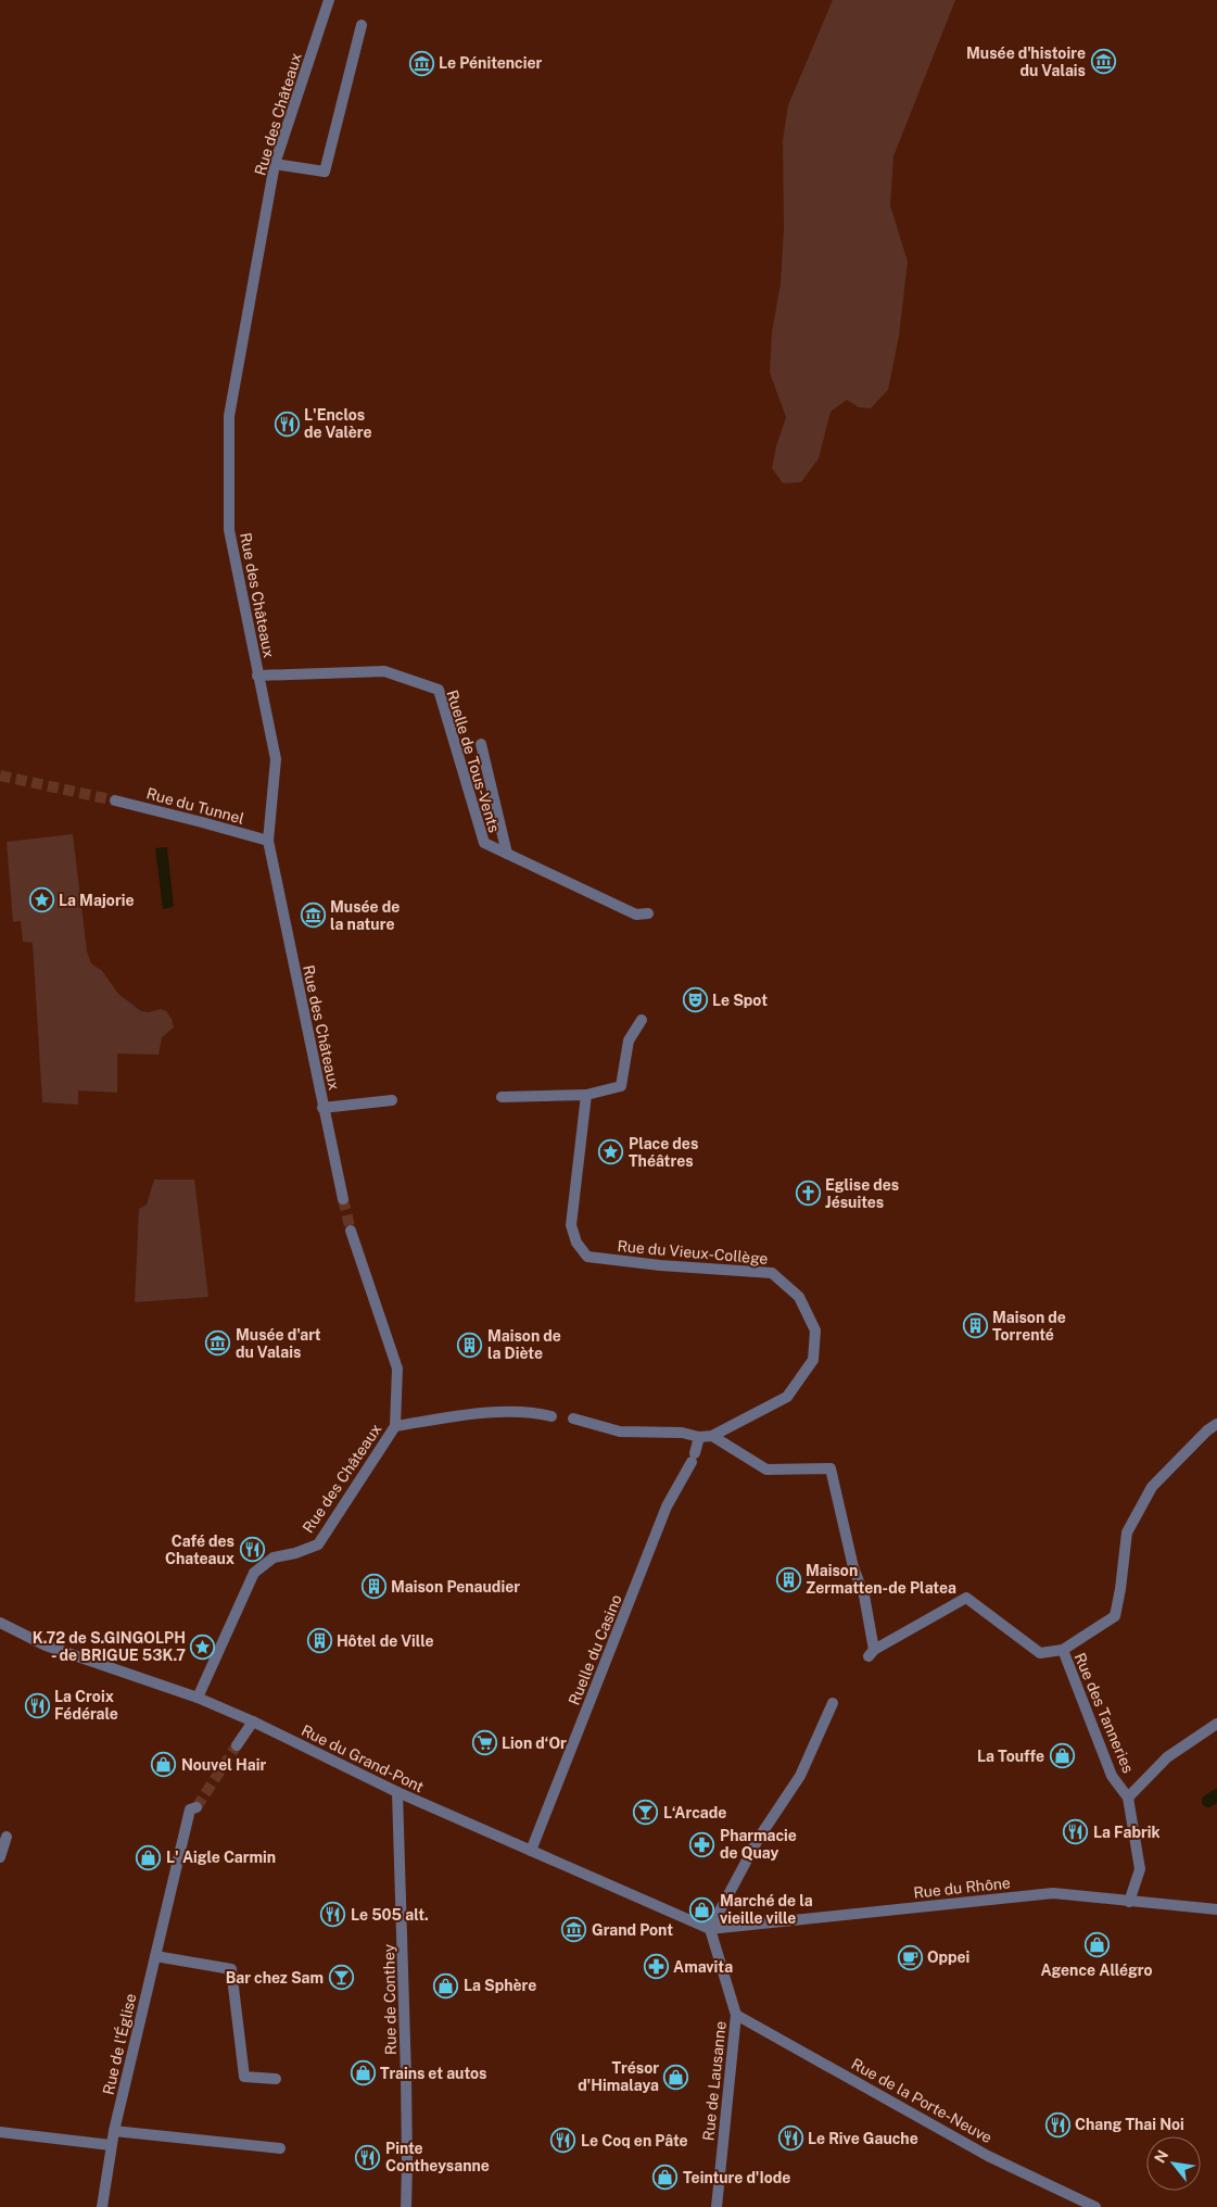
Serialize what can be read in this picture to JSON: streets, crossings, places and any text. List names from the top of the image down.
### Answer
{
  "streets": {
    "street": [
      "Rue des Châteaux",
      "Ruelle de Tous-Vents",
      "Rue du Tunnel",
      "Rue du Vieux-Collège",
      "Ruelle du Casino",
      "Rue des Tanneries",
      "Rue du Grand-Pont",
      "Rue du Rhône",
      "Rue de Conthey",
      "Rue de l'Église",
      "Rue de Lausanne",
      "Rue de la Porte-Neuve"
    ]
  },
  "crossings": [
    ["Rue des Châteaux", "Ruelle de Tous-Vents"],
    ["Rue des Châteaux", "Rue du Tunnel"],
    ["Rue des Châteaux", "Rue du Grand-Pont"],
    ["Rue du Vieux-Collège", "Ruelle du Casino"],
    ["Ruelle du Casino", "Rue du Grand-Pont"],
    ["Rue du Grand-Pont", "Rue du Rhône"],
    ["Rue du Grand-Pont", "Rue de Conthey"],
    ["Rue du Grand-Pont", "Rue de Lausanne"],
    ["Rue du Rhône", "Rue de Lausanne"],
    ["Rue de Lausanne", "Rue de la Porte-Neuve"]
  ],
  "places": {
    "museum": [
      "Musée d'histoire du Valais",
      "Le Pénitencier",
      "Musée de la nature",
      "Musée d'art du Valais",
      "Grand Pont"
    ],
    "restaurant": [
      "L'Enclos de Valère",
      "Café des Chateaux",
      "La Croix Fédérale",
      "La Fabrik",
      "Le 505 alt.",
      "Chang Thai Noi",
      "Le Rive Gauche",
      "Le Coq en Pâte",
      "Pinte Contheysanne"
    ],
    "place": ["La Majorie", "Place des Théâtres", "K.72 de S.GINGOLPH - de BRIGUE 53K.7"],
    "theatre": ["Le Spot"],
    "church": ["Eglise des Jésuites"],
    "building": [
      "Maison de Torrenté",
      "Maison de la Diète",
      "Maison Zermatten-de Platea",
      "Maison Penaudier",
      "Hôtel de Ville"
    ],
    "supermarket": ["Lion d‘Or"],
    "shop": [
      "La Touffe",
      "Nouvel Hair",
      "L' Aigle Carmin",
      "Marché de la vieille ville",
      "Agence Allégro",
      "La Sphère",
      "Trains et autos",
      "Trésor d'Himalaya",
      "Teinture d'Iode"
    ],
    "bar": ["L‘Arcade", "Bar chez Sam"],
    "pharmacy": ["Pharmacie de Quay", "Amavita"],
    "cafe": ["Oppei"]
  },
  "north": "top left"
}
